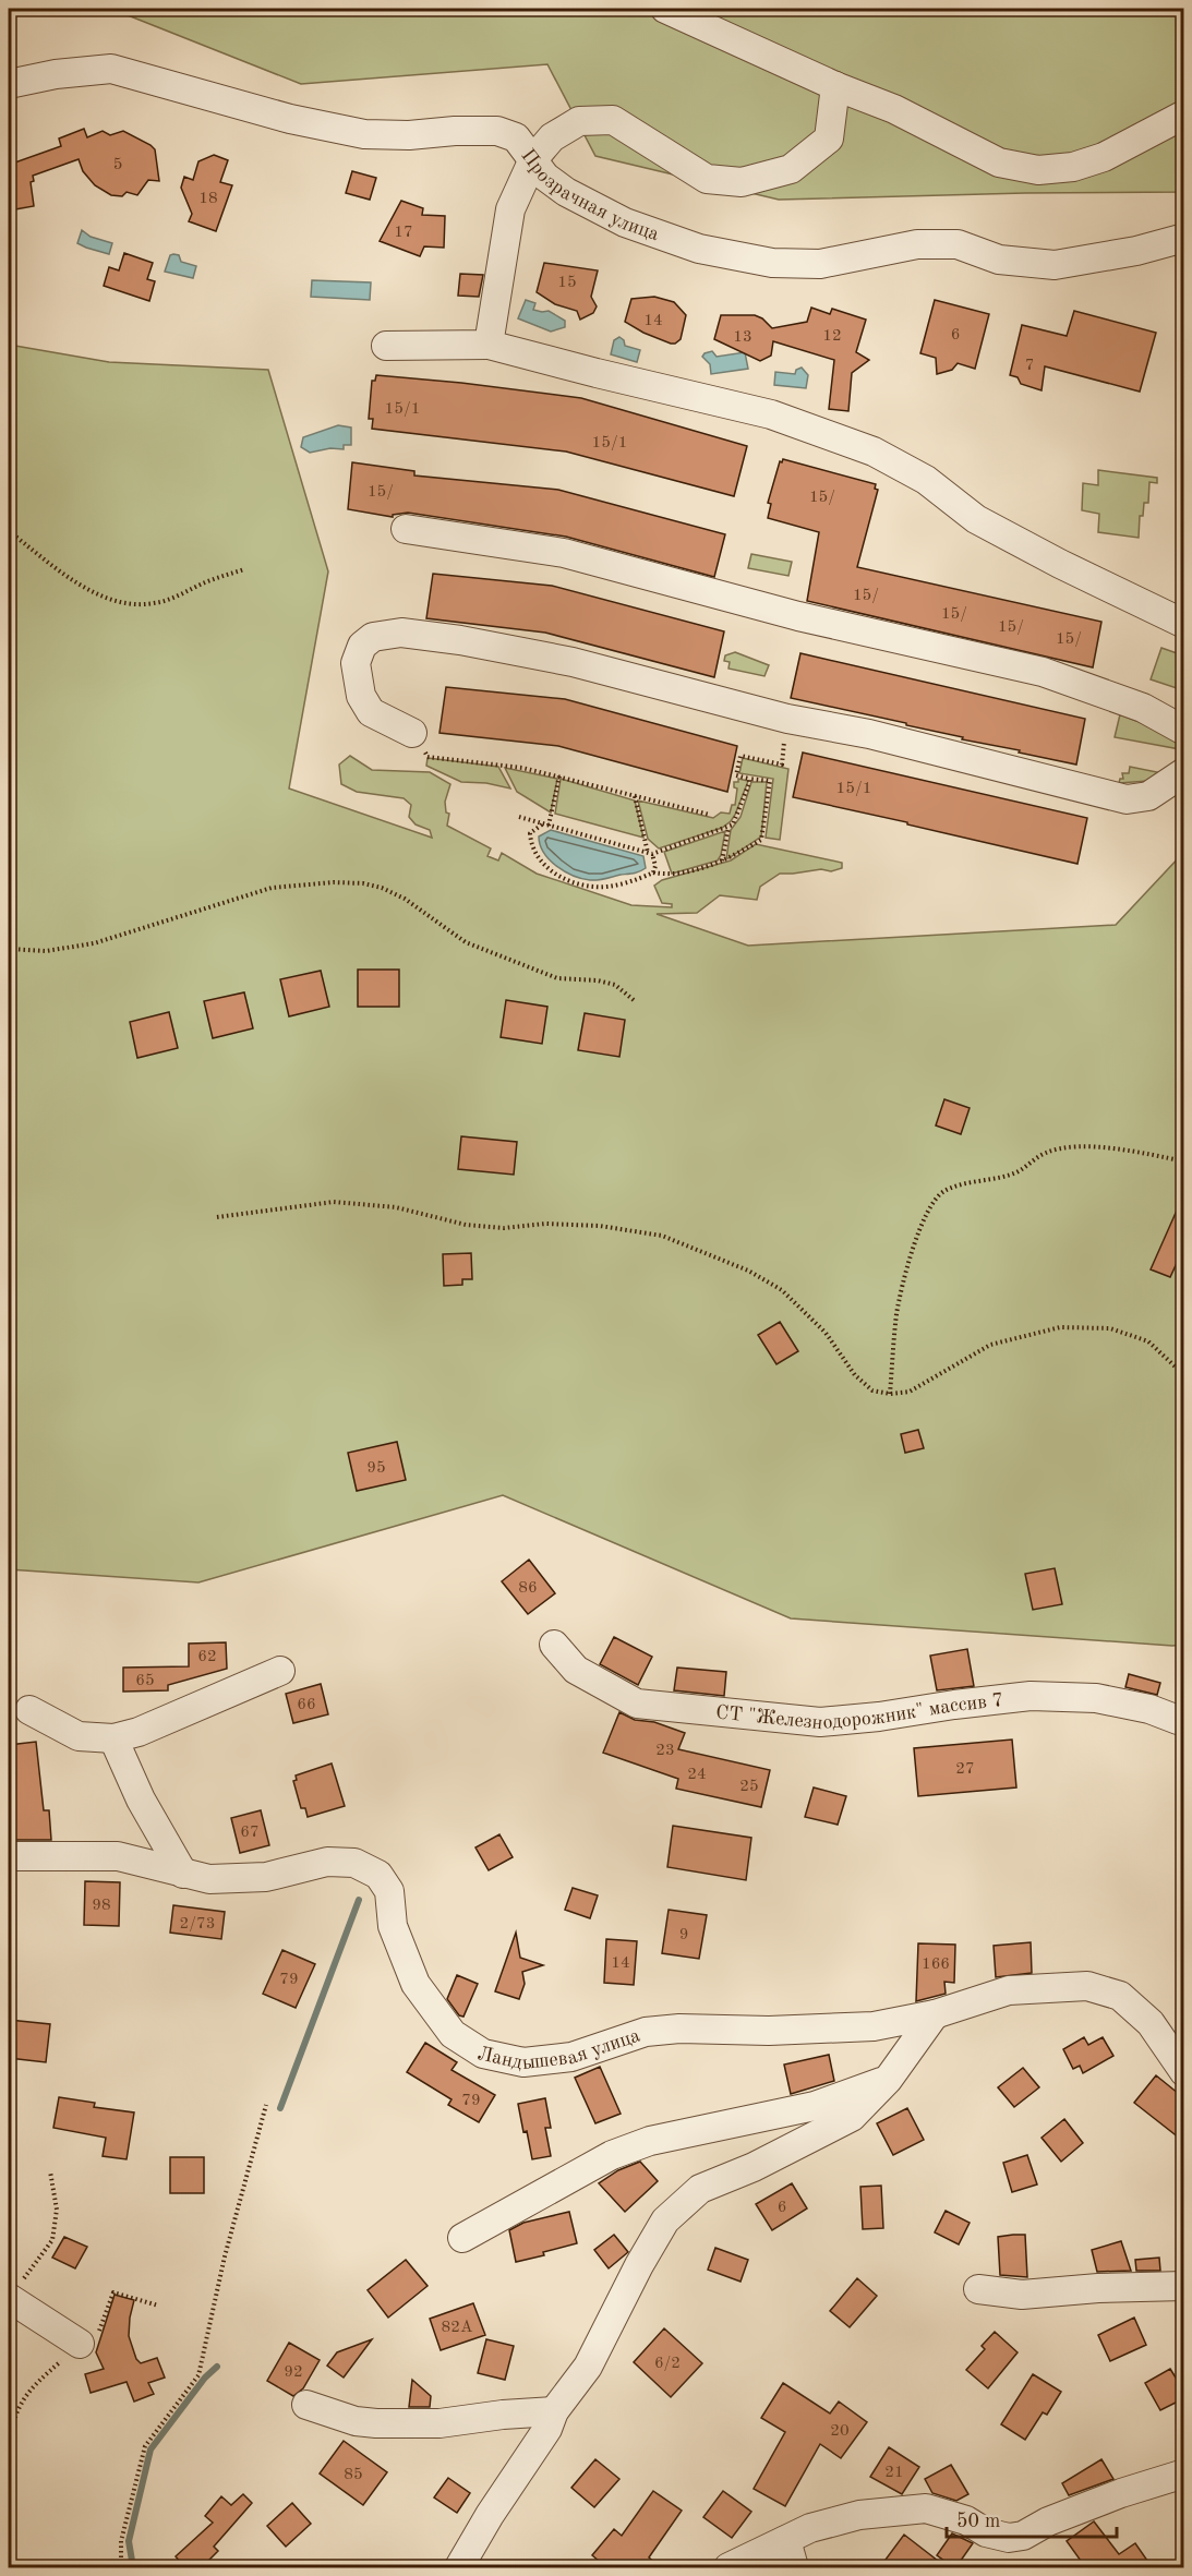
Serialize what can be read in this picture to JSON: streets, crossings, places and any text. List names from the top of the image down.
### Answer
{
  "streets": {
    "street": ["Прозрачная улица", "СТ \"Железнодорожник\" массив 7", "Ландышевая улица"]
  },
  "house_numbers": [
    "5",
    "18",
    "17",
    "15",
    "14",
    "6",
    "12",
    "13",
    "7",
    "15/1",
    "15/1",
    "15/",
    "15/",
    "15/",
    "15/",
    "15/",
    "15/",
    "15/1",
    "95",
    "86",
    "62",
    "65",
    "66",
    "23",
    "27",
    "24",
    "25",
    "67",
    "98",
    "2/73",
    "9",
    "14",
    "166",
    "79",
    "79",
    "6",
    "82А",
    "6/2",
    "92",
    "20",
    "21",
    "85"
  ],
  "scale_bar": "50 m"
}
